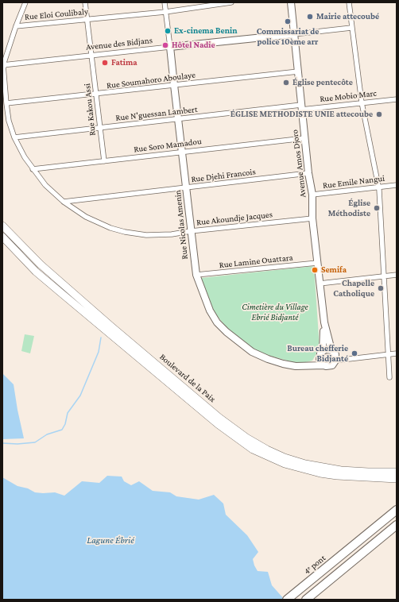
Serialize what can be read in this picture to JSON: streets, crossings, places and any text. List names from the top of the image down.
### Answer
{
  "streets": {
    "highway": ["4ᵉ pont"],
    "main road": ["Boulevard de la Paix"],
    "street": [
      "Rue Eloi Coulibaly",
      "Avenue des Bidjans",
      "Rue Soumahoro Aboulaye",
      "Rue Mobio Marc",
      "Rue Kakou Assi",
      "Rue N'guessan Lambert",
      "Rue Soro Mamadou",
      "Avenue Amos Djoro",
      "Rue Djehi Francois",
      "Rue Emile Nangui",
      "Rue Akoundje Jacques",
      "Rue Nicolas Amenin",
      "Rue Lamine Ouattara"
    ]
  },
  "crossings": [
    ["Rue Eloi Coulibaly", "Rue Kakou Assi"],
    ["Rue Eloi Coulibaly", "Rue Akoundje Jacques"],
    ["Rue Eloi Coulibaly", "Rue Nicolas Amenin"],
    ["Avenue des Bidjans", "Rue Kakou Assi"],
    ["Avenue des Bidjans", "Avenue Amos Djoro"],
    ["Avenue des Bidjans", "Rue Akoundje Jacques"],
    ["Avenue des Bidjans", "Rue Nicolas Amenin"],
    ["Rue Soumahoro Aboulaye", "Rue Kakou Assi"],
    ["Rue Soumahoro Aboulaye", "Avenue Amos Djoro"],
    ["Rue Soumahoro Aboulaye", "Rue Akoundje Jacques"],
    ["Rue Soumahoro Aboulaye", "Rue Nicolas Amenin"],
    ["Rue Mobio Marc", "Rue N'guessan Lambert"],
    ["Rue Mobio Marc", "Avenue Amos Djoro"],
    ["Rue Kakou Assi", "Rue N'guessan Lambert"],
    ["Rue Kakou Assi", "Rue Soro Mamadou"],
    ["Rue N'guessan Lambert", "Avenue Amos Djoro"],
    ["Rue N'guessan Lambert", "Rue Akoundje Jacques"],
    ["Rue N'guessan Lambert", "Rue Nicolas Amenin"],
    ["Rue Soro Mamadou", "Avenue Amos Djoro"],
    ["Rue Soro Mamadou", "Rue Akoundje Jacques"],
    ["Rue Soro Mamadou", "Rue Nicolas Amenin"],
    ["Avenue Amos Djoro", "Rue Djehi Francois"],
    ["Avenue Amos Djoro", "Rue Emile Nangui"],
    ["Avenue Amos Djoro", "Rue Akoundje Jacques"],
    ["Avenue Amos Djoro", "Rue Nicolas Amenin"],
    ["Avenue Amos Djoro", "Rue Lamine Ouattara"],
    ["Rue Djehi Francois", "Rue Akoundje Jacques"],
    ["Rue Djehi Francois", "Rue Nicolas Amenin"],
    ["Rue Akoundje Jacques", "Rue Nicolas Amenin"],
    ["Rue Nicolas Amenin", "Rue Lamine Ouattara"]
  ],
  "water": ["Lagune Ébrié"],
  "parks": ["Cimetière du Village Ebrié Bidjanté"],
  "places": [
    "Mairie attecoubé",
    "Commissariat de police 10ème arr",
    "Ex-cinema Benin",
    "Hôtel Nadie",
    "Fatima",
    "Église pentecôte",
    "ÉGLISE METHODISTE UNIE attecoube",
    "Église Méthodiste",
    "Semifa",
    "Chapelle Catholique",
    "Bureau chefferie Bidjanté"
  ]
}
